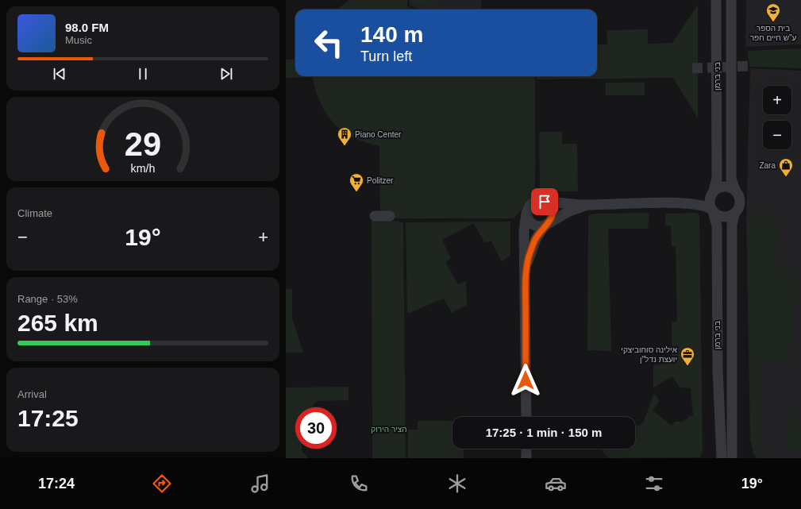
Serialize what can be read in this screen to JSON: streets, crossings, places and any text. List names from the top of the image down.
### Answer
{
  "streets": {
    "street": ["בני ברמן"]
  },
  "parks": ["הציר הירוק"],
  "places": {
    "school or university": ["בית הספר ע\"ש חיים חפר"],
    "building": ["Piano Center"],
    "shop": ["Zara"],
    "supermarket": ["Politzer"],
    "office": ["אילינה סוחוביצקי יועצת נדל\"ן"]
  },
  "page": {
    "turn": ["140 m", "Turn left"],
    "song": ["98.0 FM", "Music"],
    "map_buttons": ["+", "−"],
    "tile": [
      "Climate",
      ["Range · 53%", "265 km"],
      ["Arrival", "17:25"]
    ],
    "heat": ["−", "19°", "+"],
    "limit": "30",
    "trip": "17:25 · 1 min · 150 m",
    "tabs": ["17:24", "19°"],
    "gauge": ["29", "km/h"]
  }
}
